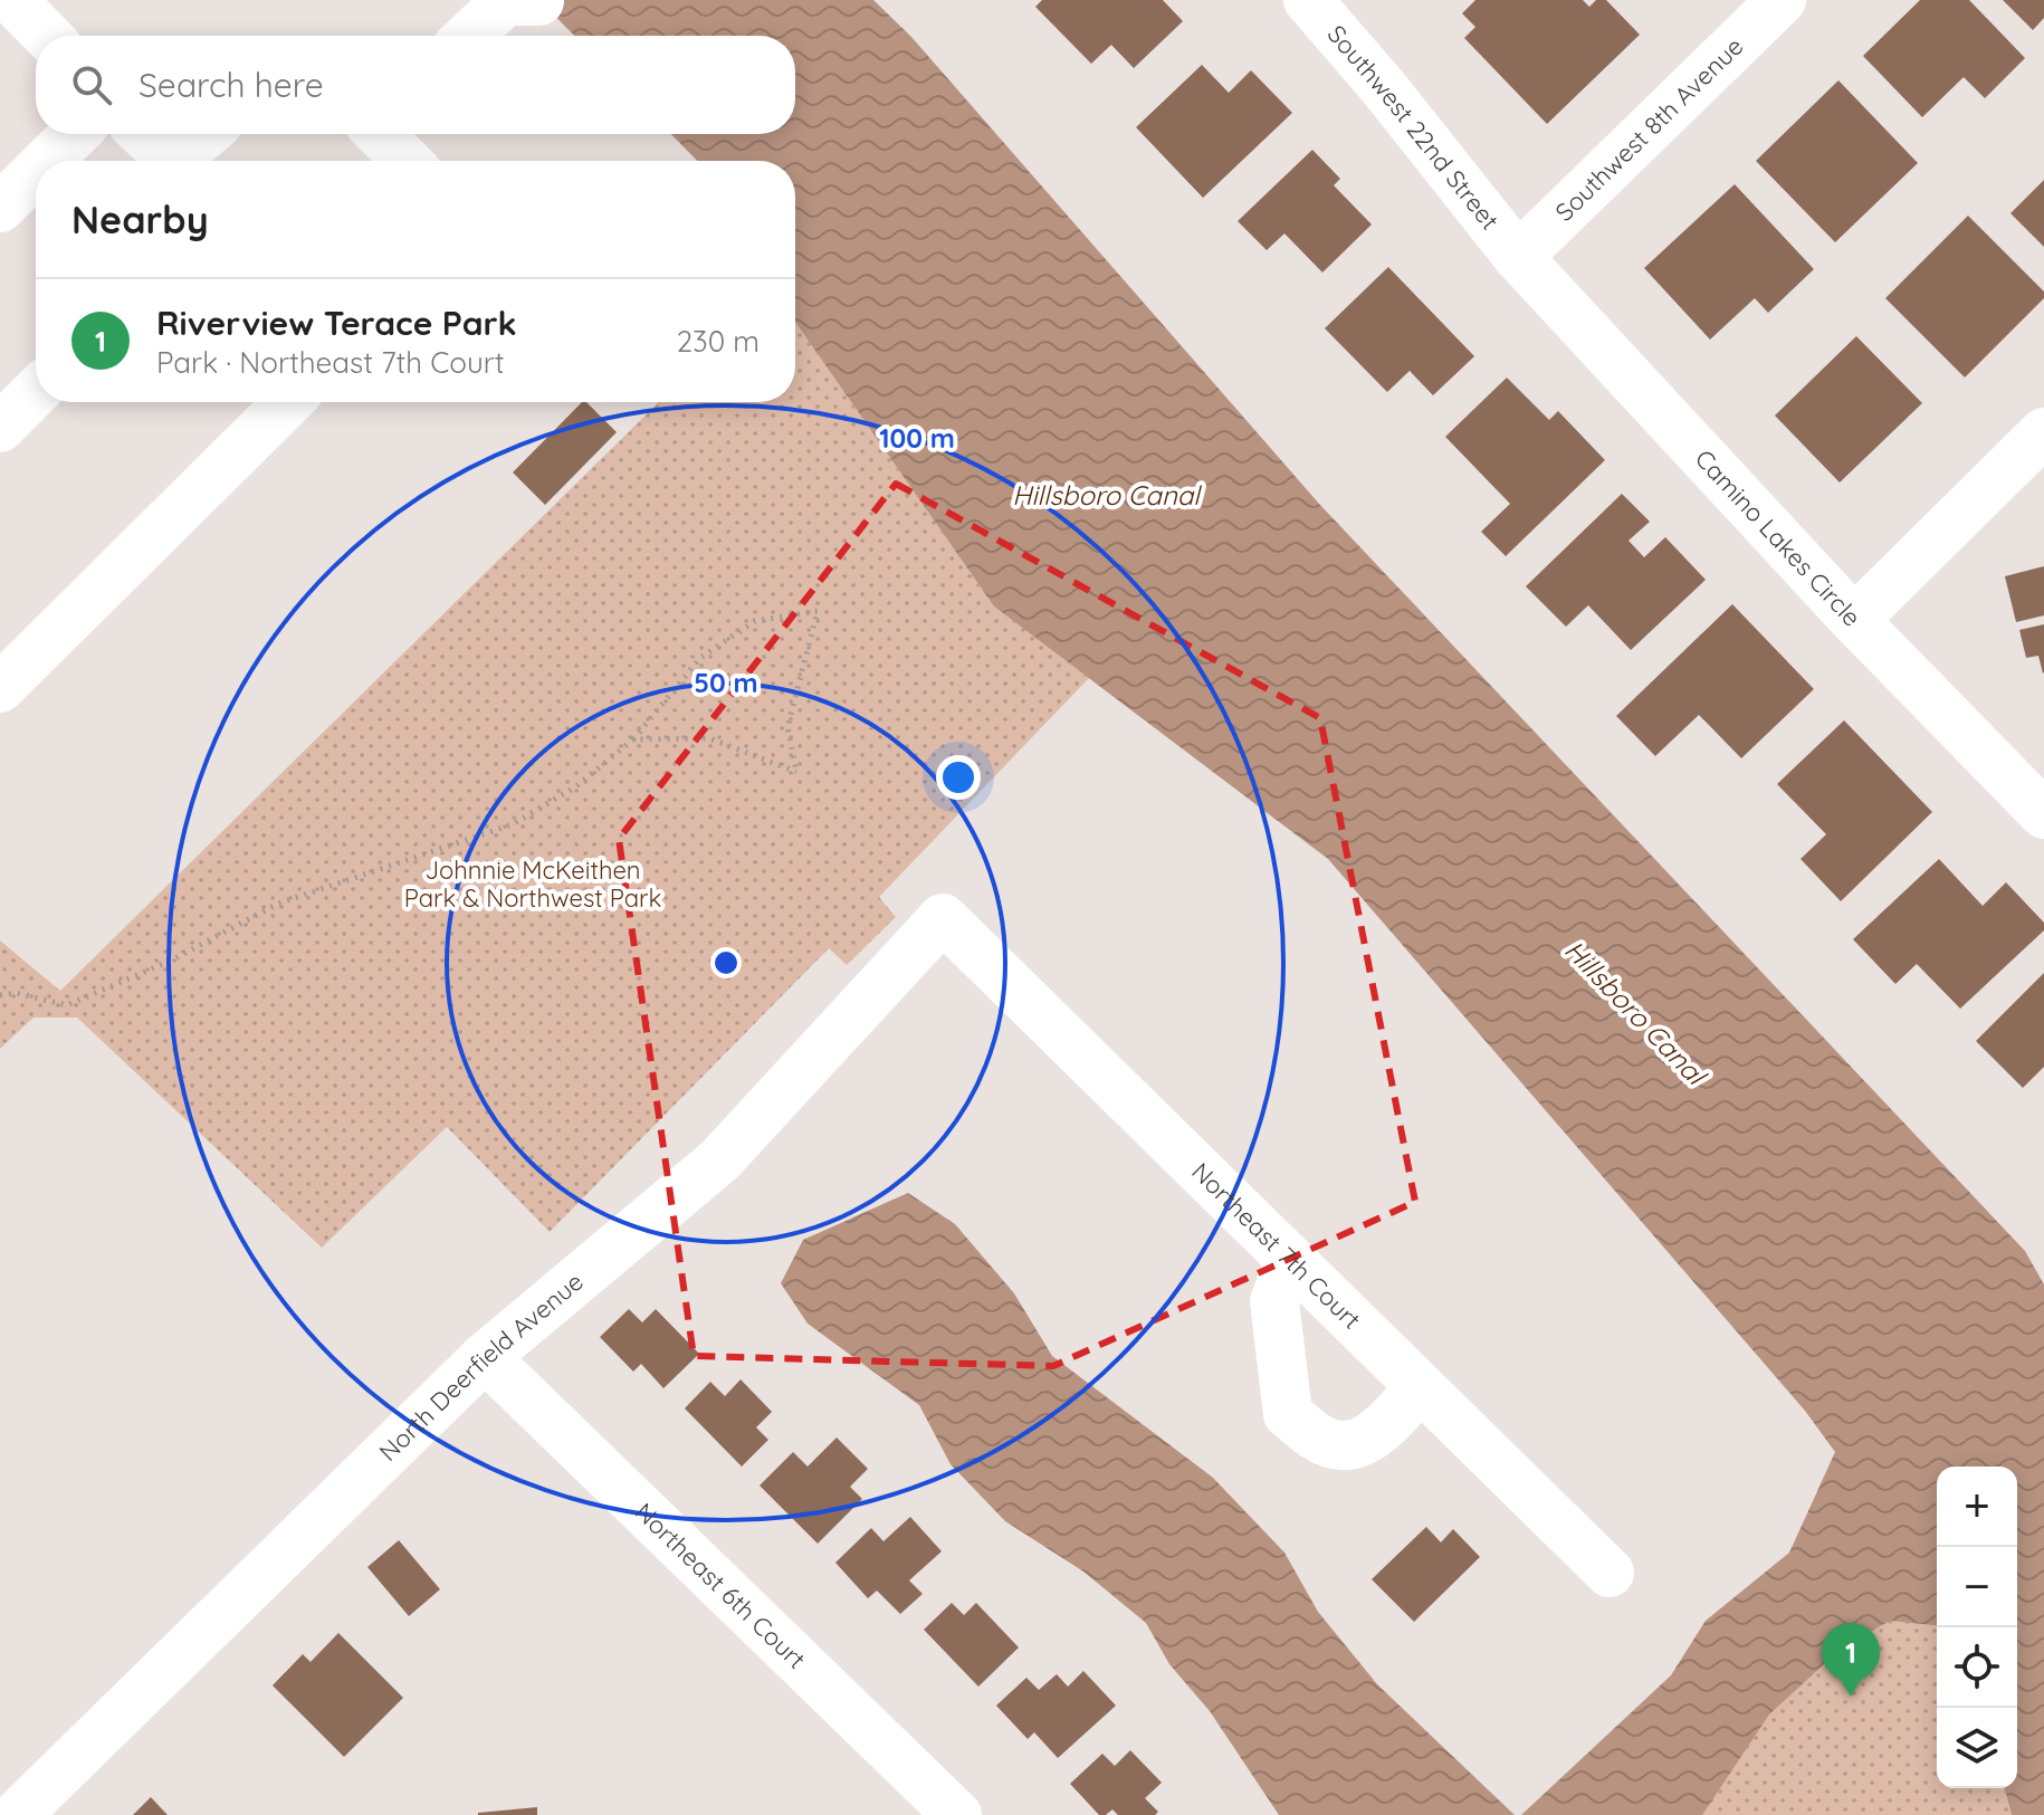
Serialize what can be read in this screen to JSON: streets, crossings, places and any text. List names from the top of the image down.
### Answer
{
  "streets": {
    "street": [
      "Southwest 22nd Street",
      "Southwest 8th Avenue",
      "Camino Lakes Circle",
      "Northeast 7th Court",
      "North Deerfield Avenue",
      "Northeast 6th Court"
    ]
  },
  "crossings": [
    ["Southwest 22nd Street", "Southwest 8th Avenue"],
    ["Southwest 22nd Street", "Camino Lakes Circle"],
    ["Southwest 8th Avenue", "Camino Lakes Circle"],
    ["Northeast 7th Court", "North Deerfield Avenue"],
    ["North Deerfield Avenue", "Northeast 6th Court"]
  ],
  "water": ["Hillsboro Canal"],
  "parks": ["Johnnie McKeithen Park & Northwest Park"],
  "page": {
    "search": "Search here",
    "heading": "Nearby",
    "list": [
      {
        "mark": "1",
        "name": "Riverview Terace Park",
        "note": "Park · Northeast 7th Court",
        "value": "230 m"
      }
    ],
    "map_buttons": ["+", "−"],
    "pins": "1"
  },
  "rings": ["100 m", "50 m"]
}
